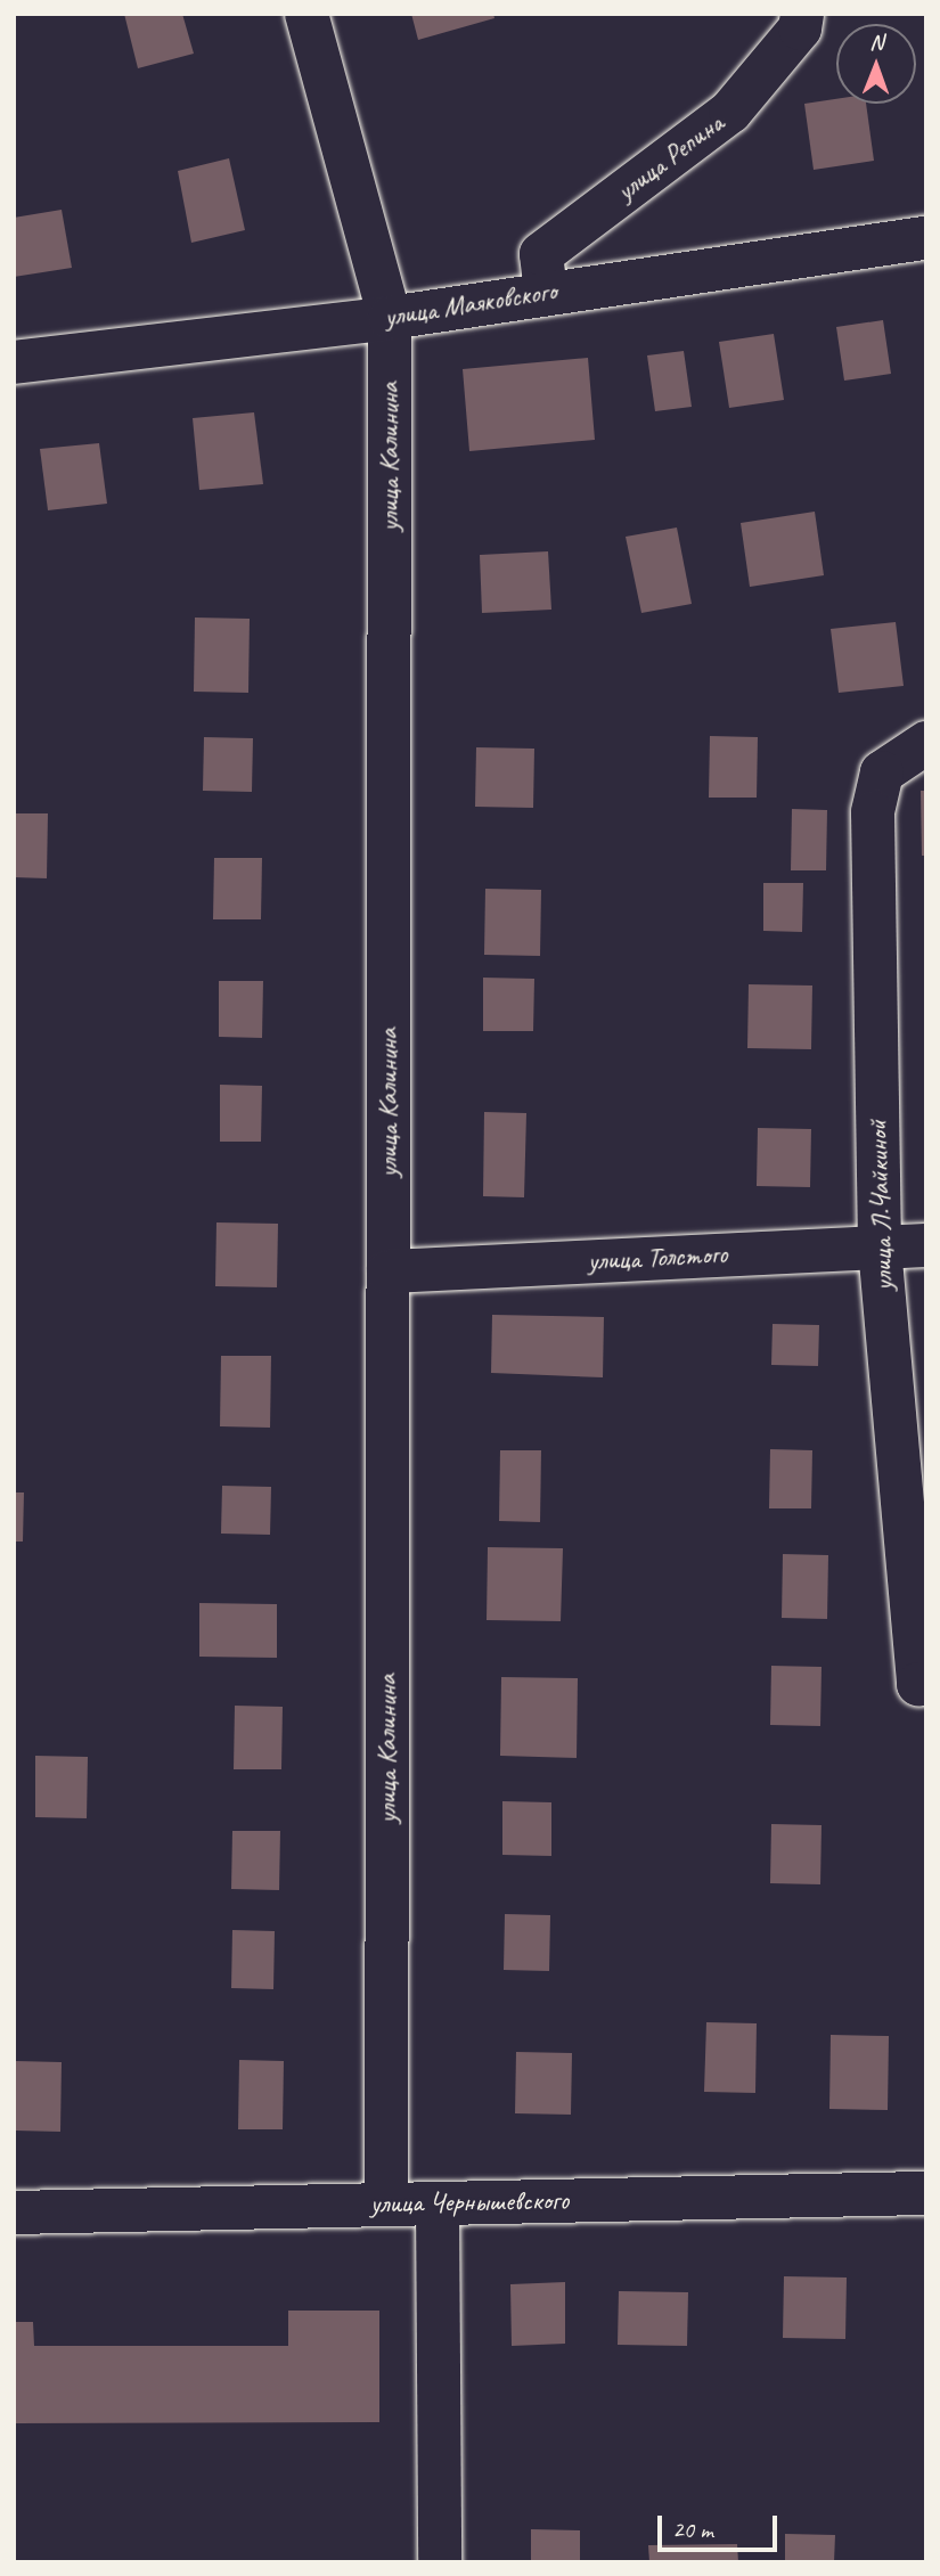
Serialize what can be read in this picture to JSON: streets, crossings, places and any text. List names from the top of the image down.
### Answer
{
  "streets": {
    "street": [
      "улица Репина",
      "улица Маяковского",
      "улица Калинина",
      "улица Л.Чайкиной",
      "улица Толстого",
      "улица Чернышевского"
    ]
  },
  "crossings": [
    ["улица Репина", "улица Маяковского"],
    ["улица Маяковского", "улица Калинина"],
    ["улица Калинина", "улица Толстого"],
    ["улица Калинина", "улица Чернышевского"],
    ["улица Л.Чайкиной", "улица Толстого"]
  ],
  "scale_bar": "20 m",
  "north": "top"
}
